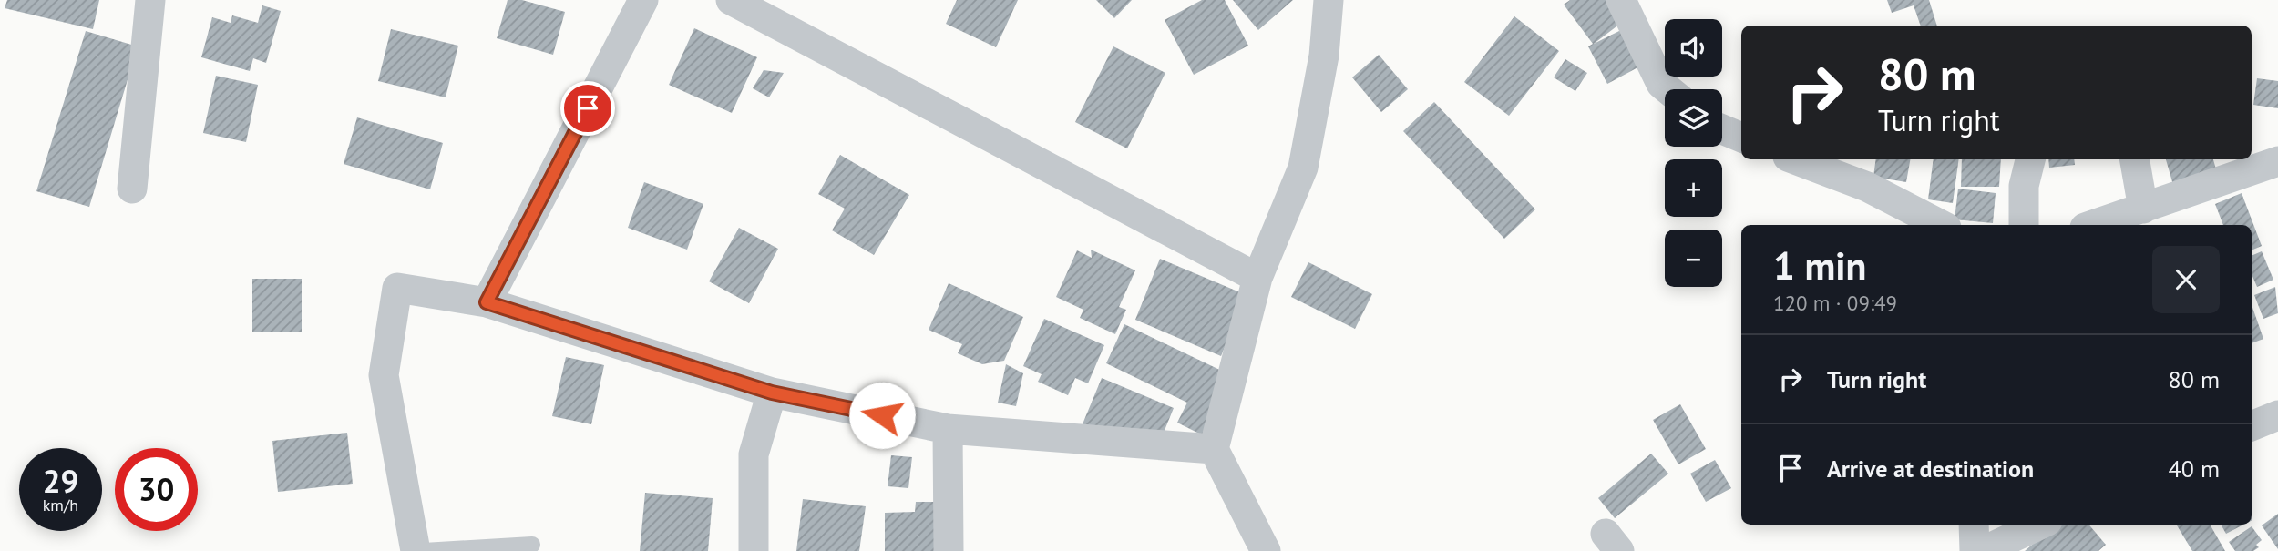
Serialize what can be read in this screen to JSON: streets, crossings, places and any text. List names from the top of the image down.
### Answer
{
  "page": {
    "map_buttons": ["+", "−"],
    "turn": ["80 m", "Turn right"],
    "heading": ["1 min", "120 m · 09:49"],
    "list": [
      {
        "name": "Turn right",
        "value": "80 m"
      },
      {
        "name": "Arrive at destination",
        "value": "40 m"
      }
    ],
    "speed": "29 km/h",
    "limit": "30"
  }
}
